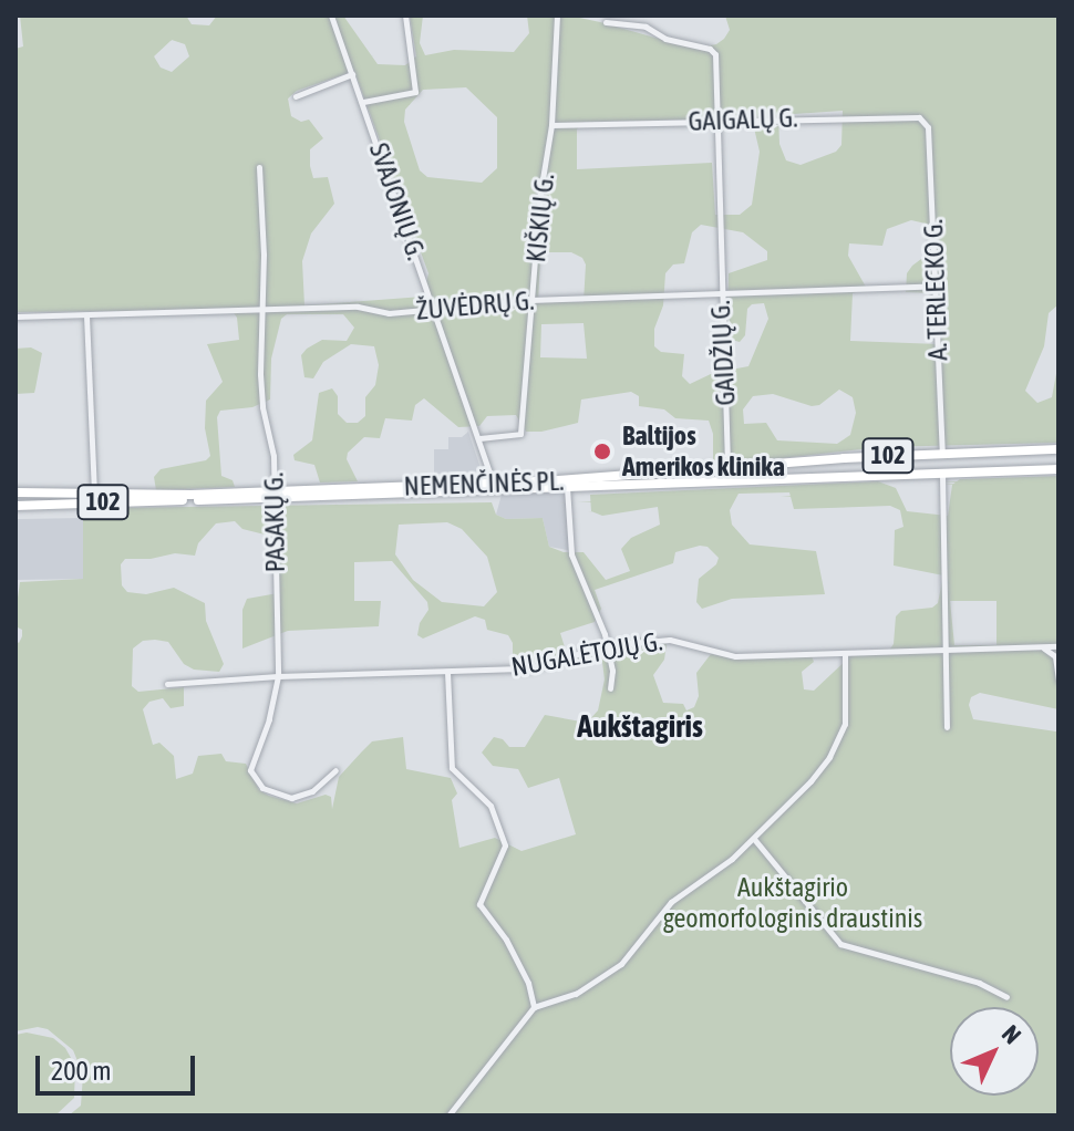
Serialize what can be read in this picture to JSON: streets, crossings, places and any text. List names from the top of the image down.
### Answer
{
  "streets": {
    "main road": ["102", "NEMENČINĖS PL."],
    "street": [
      "GAIGALŲ G.",
      "SVAJONIŲ G.",
      "KIŠKIŲ G.",
      "A. TERLECKO G.",
      "ŽUVĖDRŲ G.",
      "GAIDŽIŲ G.",
      "PASAKŲ G.",
      "NUGALĖTOJŲ G."
    ]
  },
  "crossings": [
    ["GAIGALŲ G.", "KIŠKIŲ G."],
    ["GAIGALŲ G.", "A. TERLECKO G."],
    ["GAIGALŲ G.", "GAIDŽIŲ G."],
    ["SVAJONIŲ G.", "KIŠKIŲ G."],
    ["SVAJONIŲ G.", "ŽUVĖDRŲ G."],
    ["SVAJONIŲ G.", "NEMENČINĖS PL."],
    ["KIŠKIŲ G.", "ŽUVĖDRŲ G."],
    ["A. TERLECKO G.", "ŽUVĖDRŲ G."],
    ["A. TERLECKO G.", "NEMENČINĖS PL."],
    ["ŽUVĖDRŲ G.", "GAIDŽIŲ G."],
    ["ŽUVĖDRŲ G.", "PASAKŲ G."],
    ["NEMENČINĖS PL.", "PASAKŲ G."],
    ["PASAKŲ G.", "NUGALĖTOJŲ G."]
  ],
  "districts": ["Aukštagiris"],
  "parks": ["Aukštagirio geomorfologinis draustinis"],
  "places": ["Baltijos Amerikos klinika"],
  "scale_bar": "200 m",
  "north": "top right"
}
